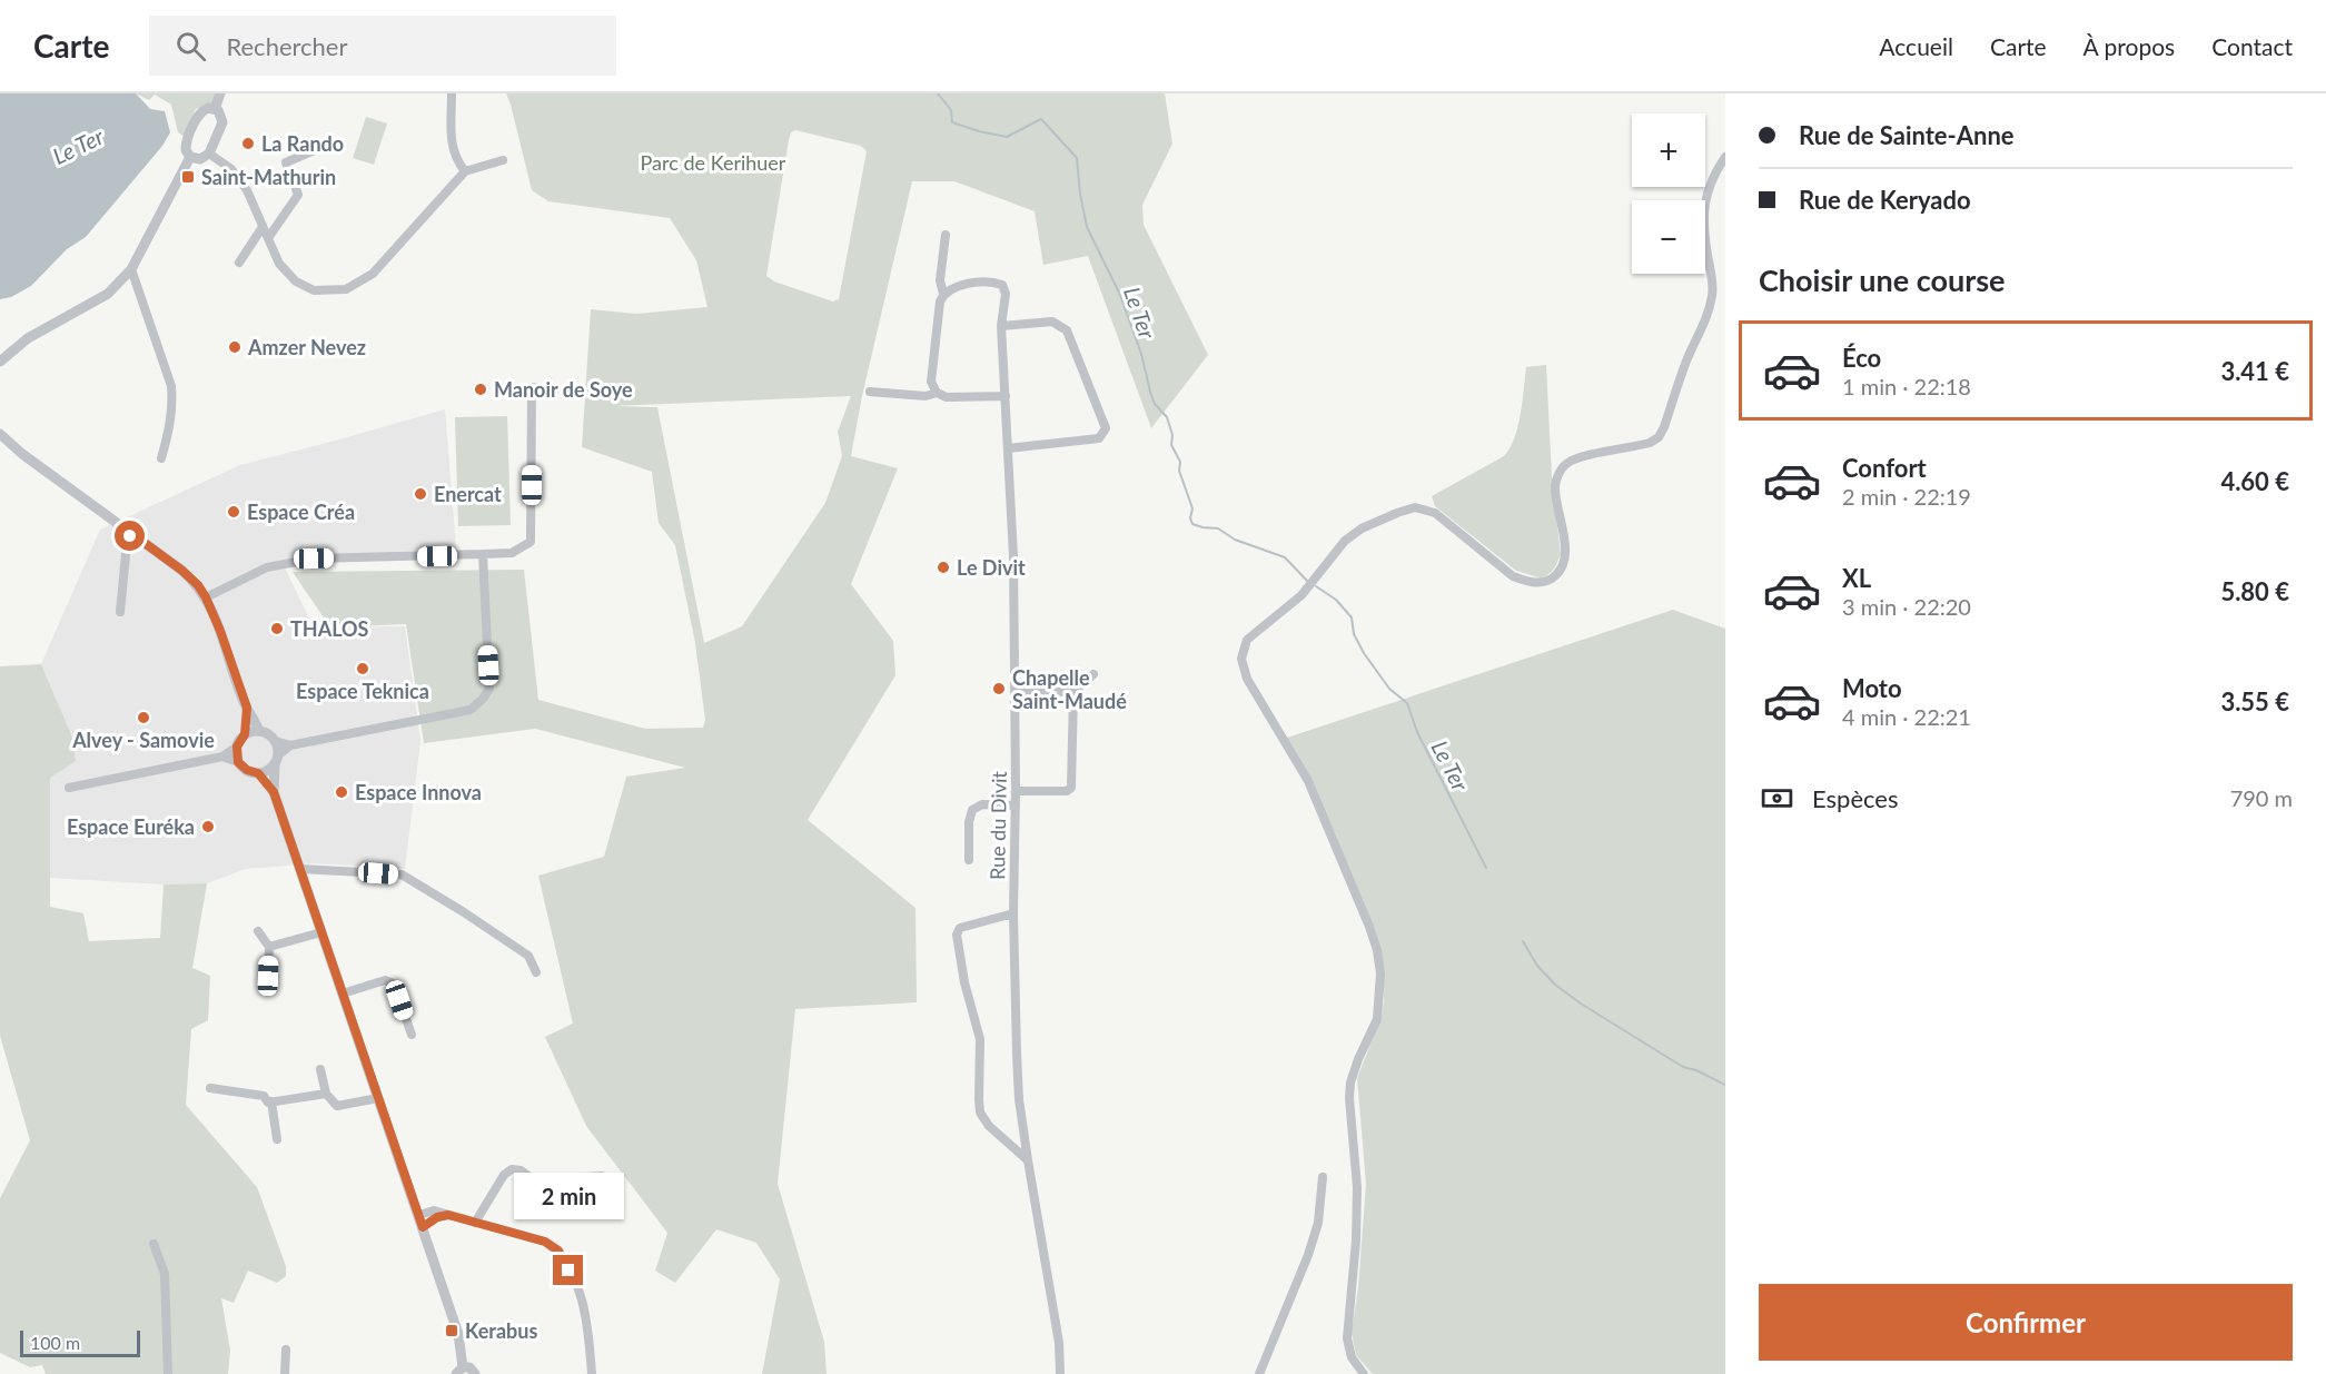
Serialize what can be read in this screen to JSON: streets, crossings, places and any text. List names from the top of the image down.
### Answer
{
  "streets": {
    "street": ["Rue du Divit"]
  },
  "water": ["Le Ter"],
  "parks": ["Parc de Kerihuer"],
  "places": {
    "other": [
      "La Rando",
      "Amzer Nevez",
      "Manoir de Soye",
      "Enercat",
      "Espace Créa",
      "Le Divit",
      "THALOS",
      "Espace Teknica",
      "Chapelle Saint-Maudé",
      "Alvey - Samovie",
      "Espace Innova",
      "Espace Euréka"
    ],
    "transit": ["Saint-Mathurin", "Kerabus"]
  },
  "scale_bar": "100 m",
  "page": {
    "header": "Carte",
    "search": "Rechercher",
    "nav": [
      "Accueil",
      "Carte",
      "À propos",
      "Contact"
    ],
    "banner": ["Rue de Sainte-Anne", "Rue de Keryado"],
    "map_buttons": ["+", "−"],
    "heading": "Choisir une course",
    "list": [
      {
        "name": "Éco",
        "note": "1 min · 22:18",
        "value": "3.41 €"
      },
      {
        "name": "Confort",
        "note": "2 min · 22:19",
        "value": "4.60 €"
      },
      {
        "name": "XL",
        "note": "3 min · 22:20",
        "value": "5.80 €"
      },
      {
        "name": "Moto",
        "note": "4 min · 22:21",
        "value": "3.55 €"
      }
    ],
    "pay": ["Espèces", "790 m"],
    "bubble": "2 min",
    "buttons": "Confirmer",
    "scale": "100 m"
  }
}
